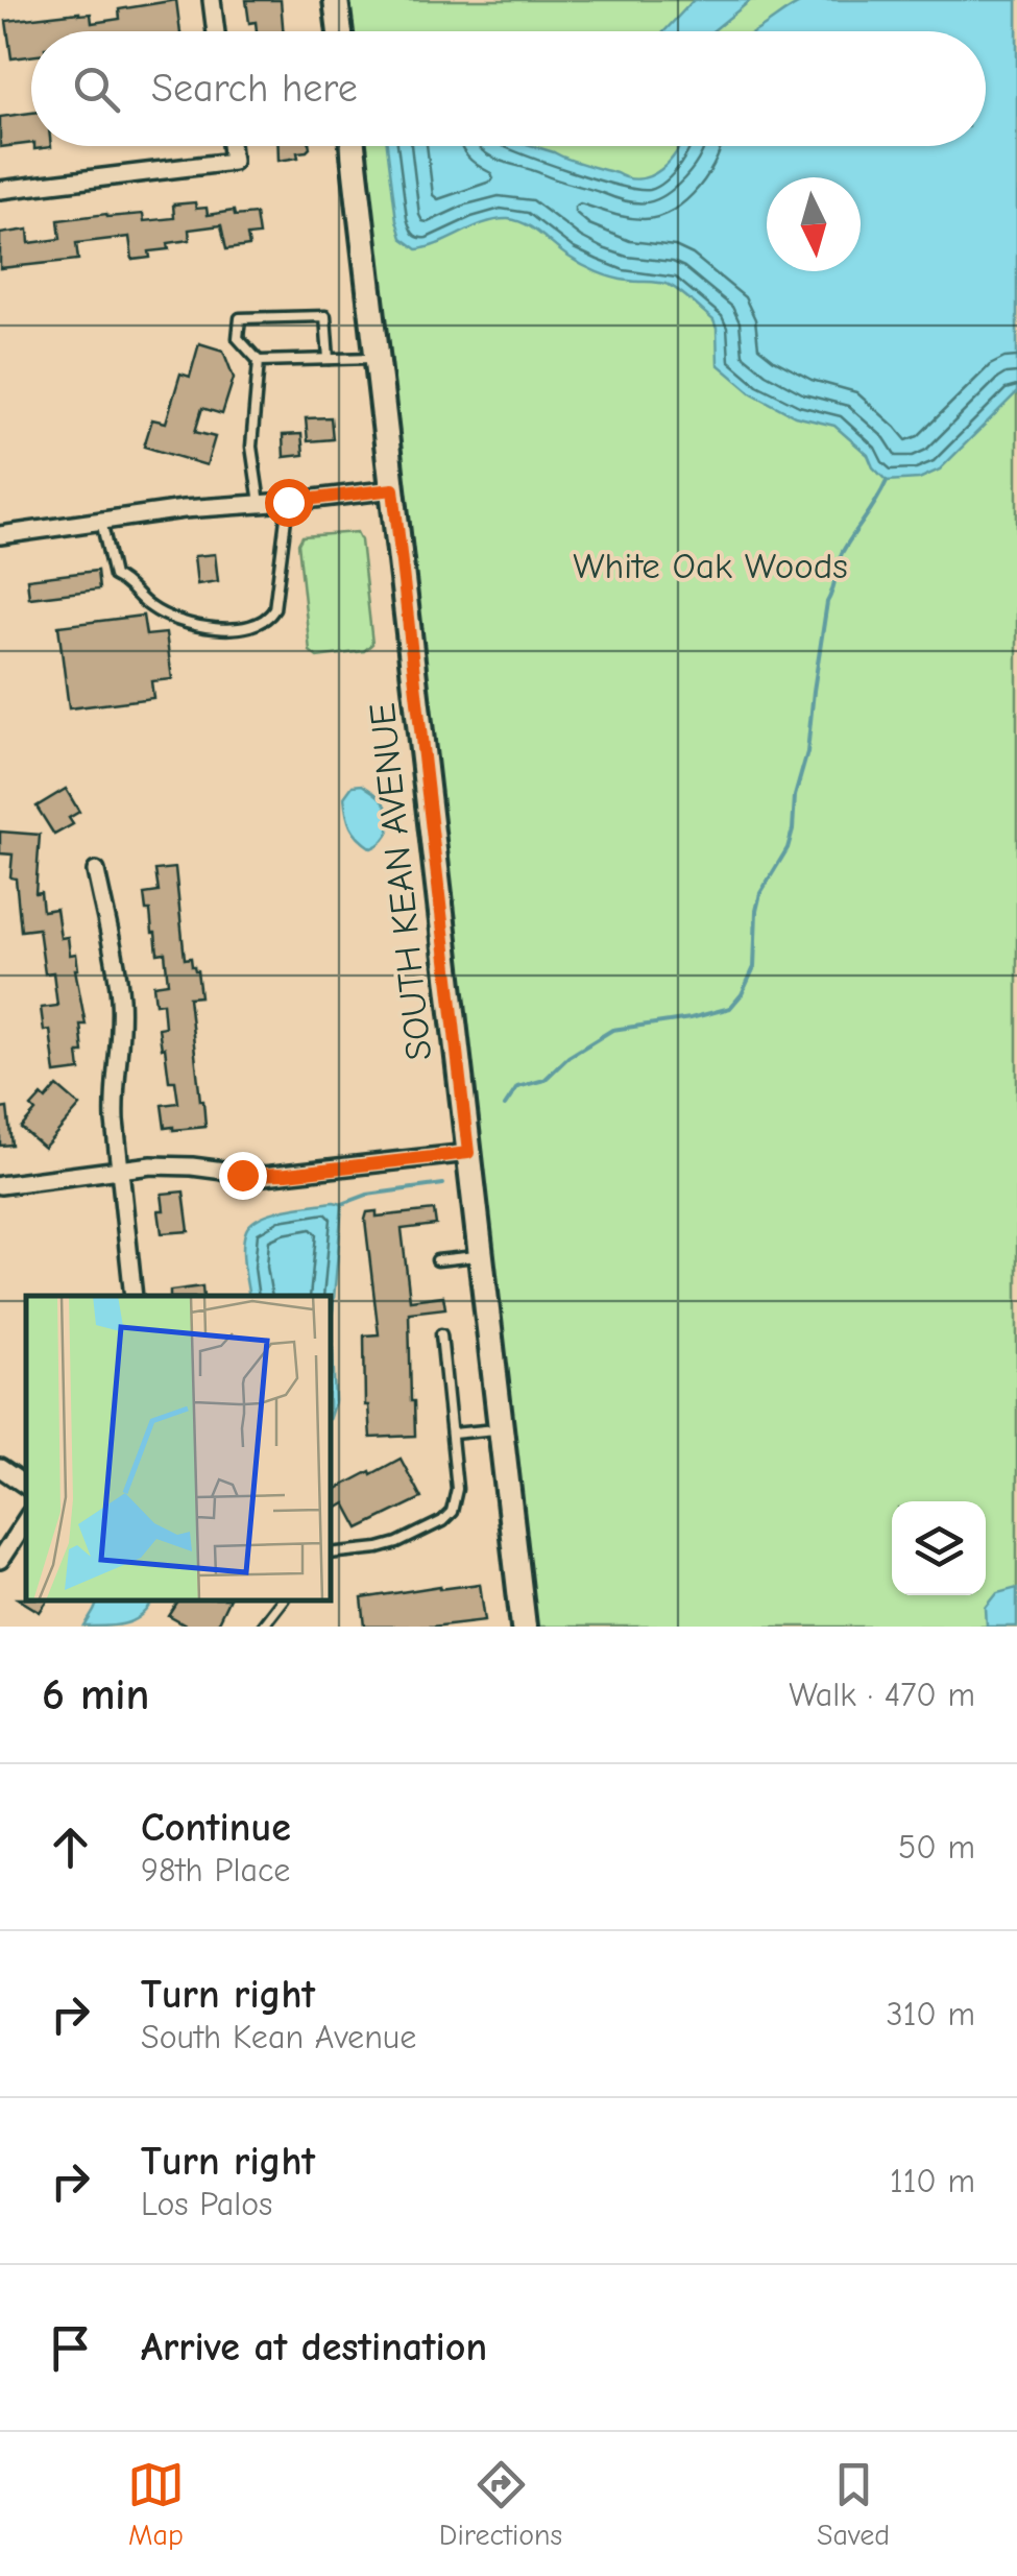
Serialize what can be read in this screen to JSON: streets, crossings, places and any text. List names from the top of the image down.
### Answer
{
  "streets": {
    "street": ["SOUTH KEAN AVENUE"]
  },
  "parks": ["White Oak Woods"],
  "north": "bottom",
  "page": {
    "search": "Search here",
    "heading": ["6 min", "Walk · 470 m"],
    "list": [
      ["Continue", "98th Place", "50 m"],
      ["Turn right", "South Kean Avenue", "310 m"],
      ["Turn right", "Los Palos", "110 m"],
      "Arrive at destination"
    ],
    "nav": ["Map", "Directions", "Saved"]
  }
}
